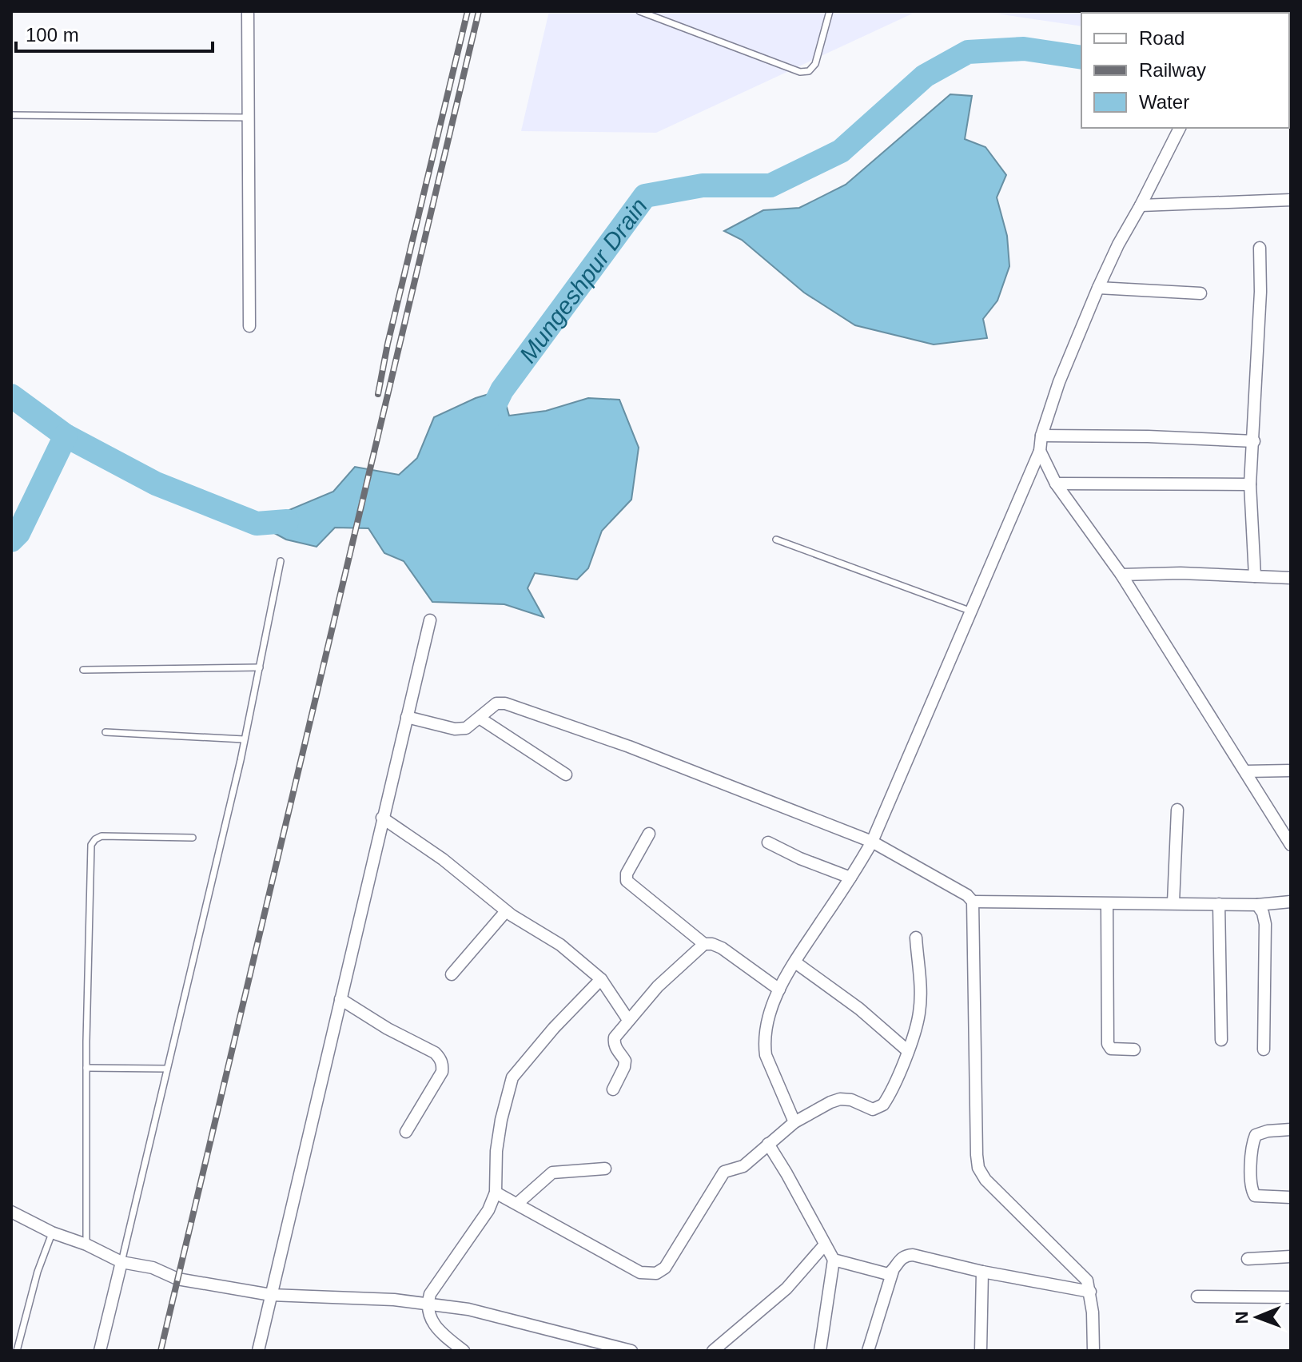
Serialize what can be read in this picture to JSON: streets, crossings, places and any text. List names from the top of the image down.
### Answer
{
  "water": ["Mungeshpur Drain"],
  "legend": ["Road", "Railway", "Water"],
  "scale_bar": "100 m",
  "north": "left"
}
